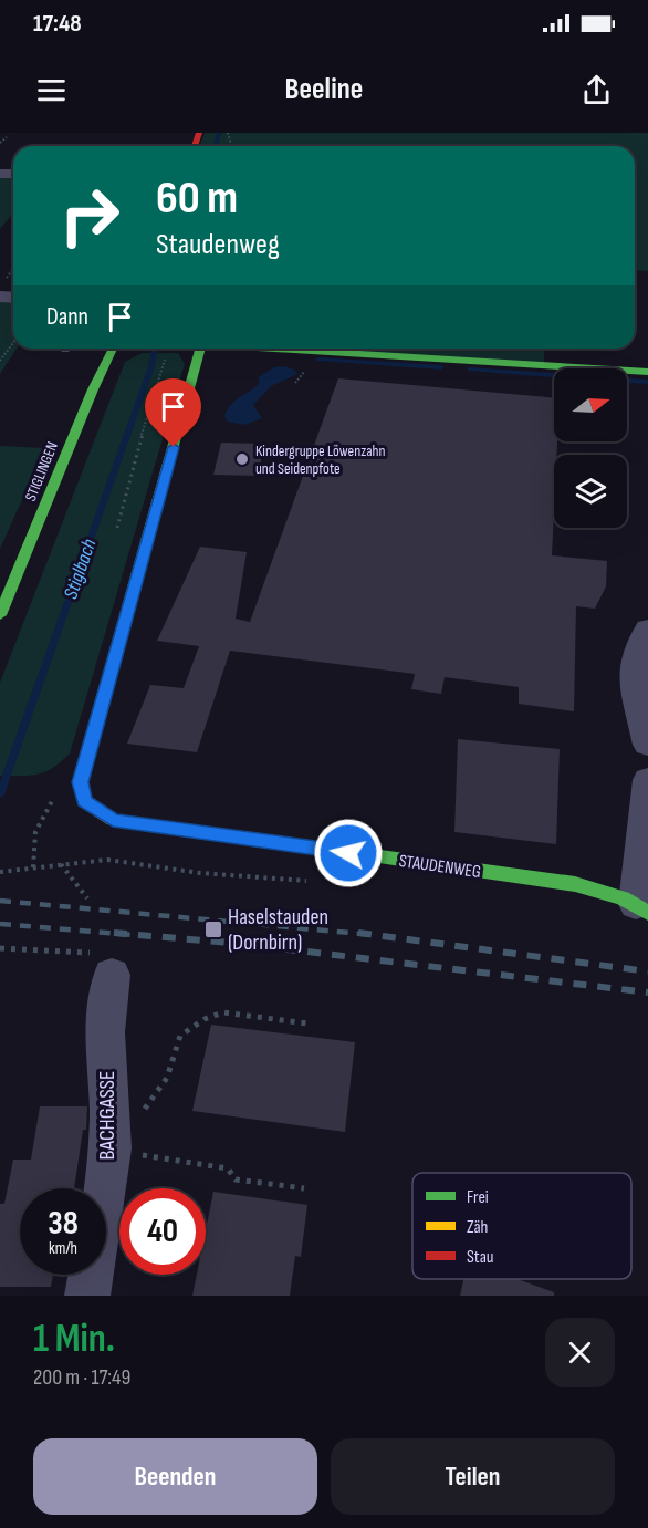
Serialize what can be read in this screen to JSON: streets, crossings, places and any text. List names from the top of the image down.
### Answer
{
  "streets": {
    "street": ["STIGLINGEN", "STAUDENWEG", "BACHGASSE"]
  },
  "water": ["Stiglbach"],
  "places": {
    "other": ["Kindergruppe Löwenzahn und Seidenpfote"],
    "transit": ["Haselstauden (Dornbirn)"]
  },
  "legend": ["Frei", "Zäh", "Stau"],
  "north": "right",
  "page": {
    "status": "17:48",
    "header": "Beeline",
    "turn": ["60 m", "Staudenweg"],
    "then": "Dann",
    "speed": "38 km/h",
    "limit": "40",
    "heading": ["1 Min.", "200 m · 17:49"],
    "buttons": ["Beenden", "Teilen"]
  }
}
